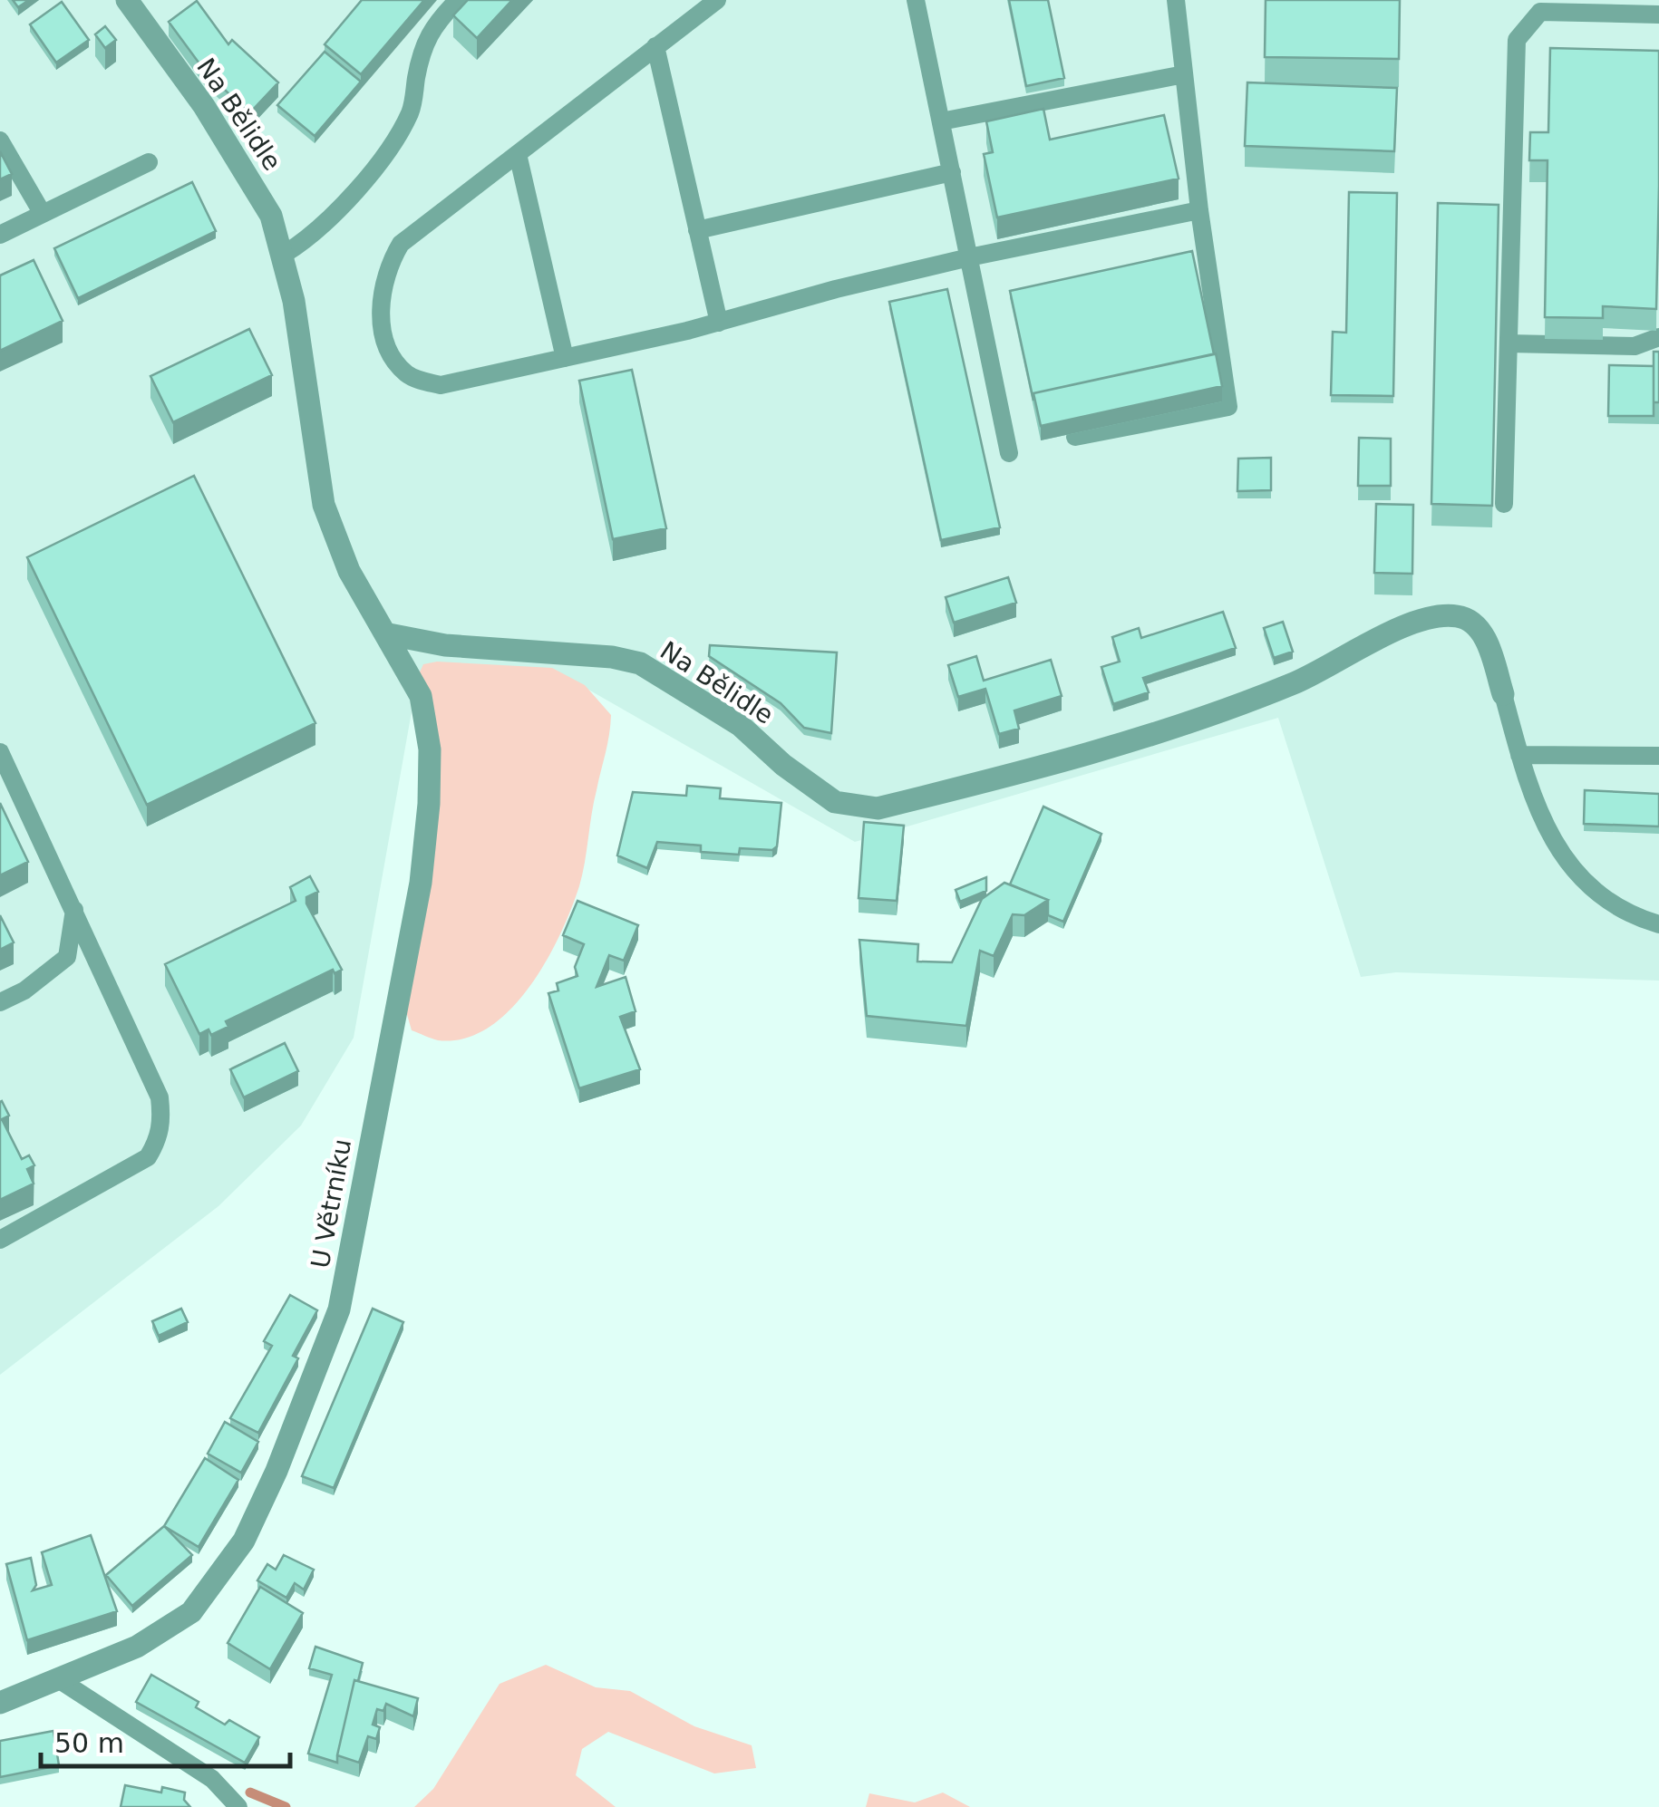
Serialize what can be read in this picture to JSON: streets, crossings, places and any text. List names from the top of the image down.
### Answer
{
  "streets": {
    "street": ["Na Bělidle", "U Větrníku"]
  },
  "crossings": [
    ["Na Bělidle", "U Větrníku"]
  ],
  "scale_bar": "50 m"
}
